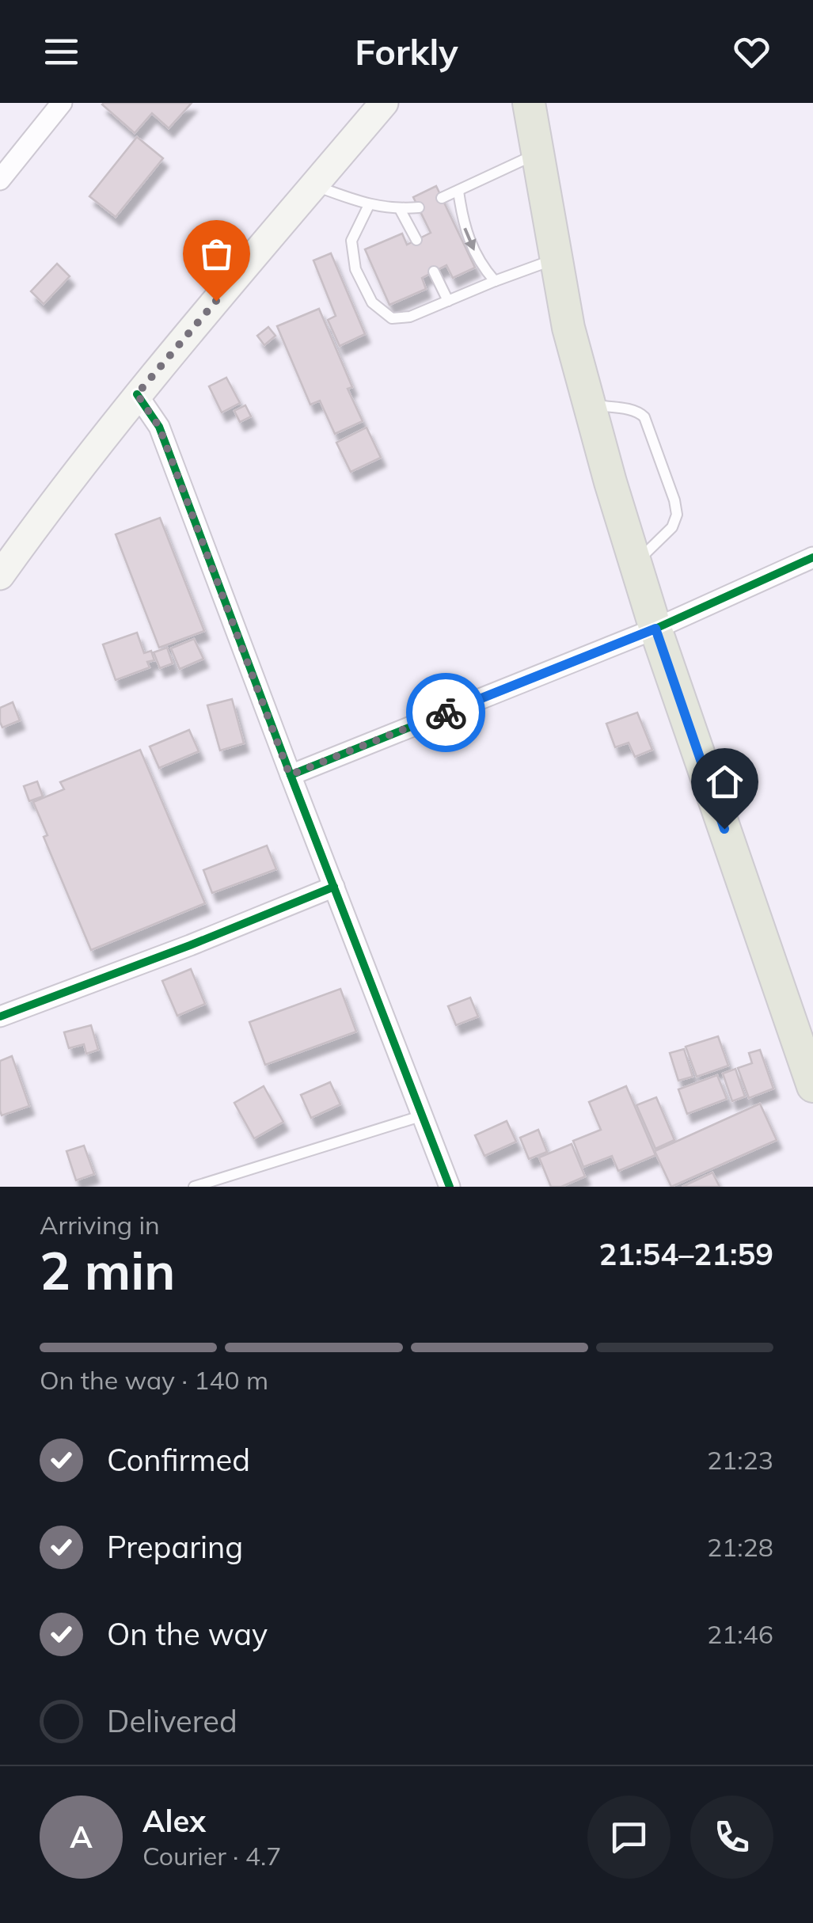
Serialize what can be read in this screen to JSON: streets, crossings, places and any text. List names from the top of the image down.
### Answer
{
  "page": {
    "header": "Forkly",
    "heading": ["2 min", "Arriving in", "21:54–21:59"],
    "panel": ["Alex", "Courier · 4.7"],
    "bar": "On the way · 140 m",
    "list": [
      ["Confirmed", "21:23"],
      ["Preparing", "21:28"],
      ["On the way", "21:46"],
      "Delivered"
    ],
    "round": "A"
  }
}
